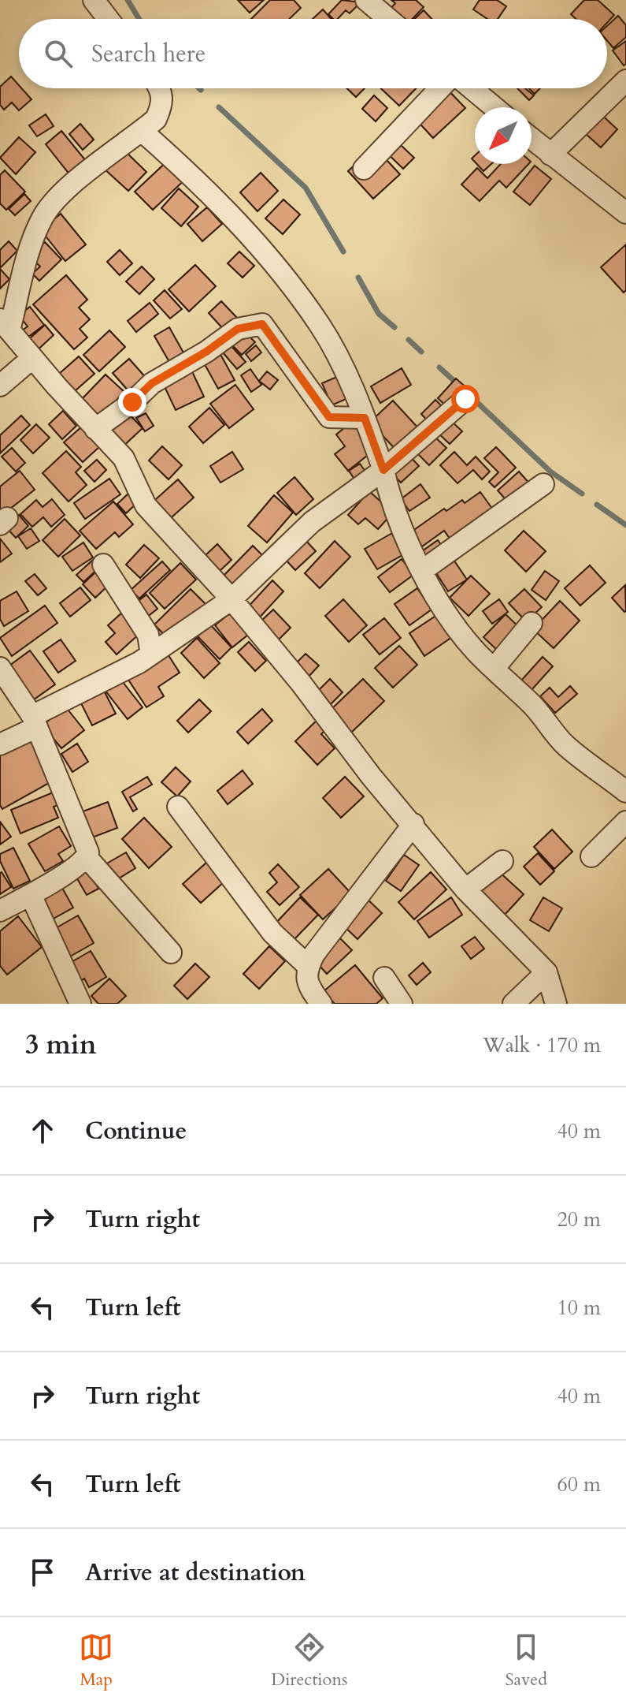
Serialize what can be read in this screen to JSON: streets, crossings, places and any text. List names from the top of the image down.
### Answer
{
  "north": "bottom left",
  "page": {
    "search": "Search here",
    "heading": ["3 min", "Walk · 170 m"],
    "list": [
      ["Continue", "40 m"],
      ["Turn right", "20 m"],
      ["Turn left", "10 m"],
      ["Turn right", "40 m"],
      ["Turn left", "60 m"],
      "Arrive at destination"
    ],
    "nav": ["Map", "Directions", "Saved"]
  }
}
